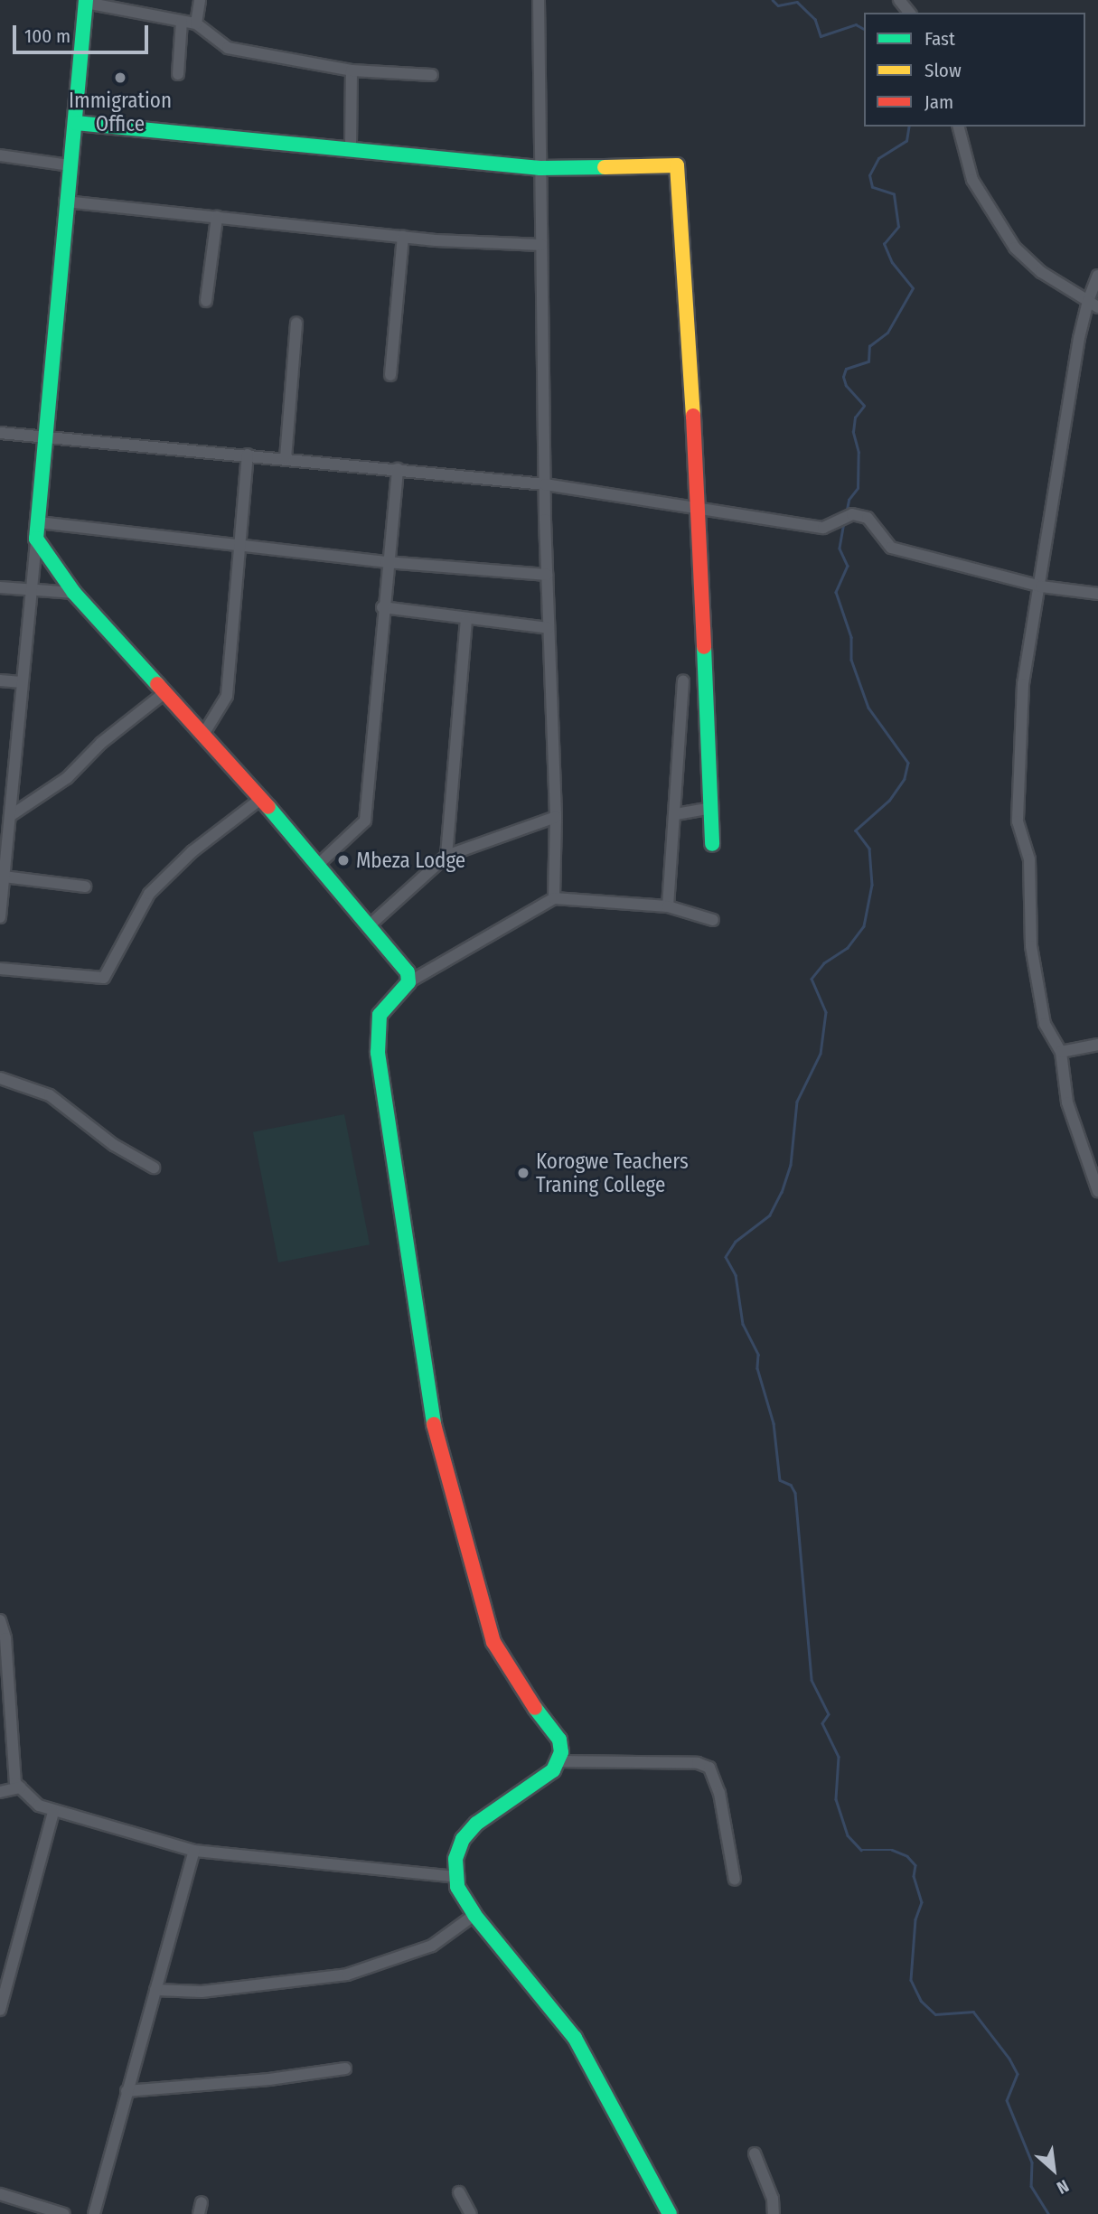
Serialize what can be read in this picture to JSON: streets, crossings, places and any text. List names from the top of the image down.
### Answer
{
  "places": ["Immigration Office", "Mbeza Lodge", "Korogwe Teachers Traning College"],
  "legend": ["Fast", "Slow", "Jam"],
  "scale_bar": "100 m",
  "north": "bottom right"
}
